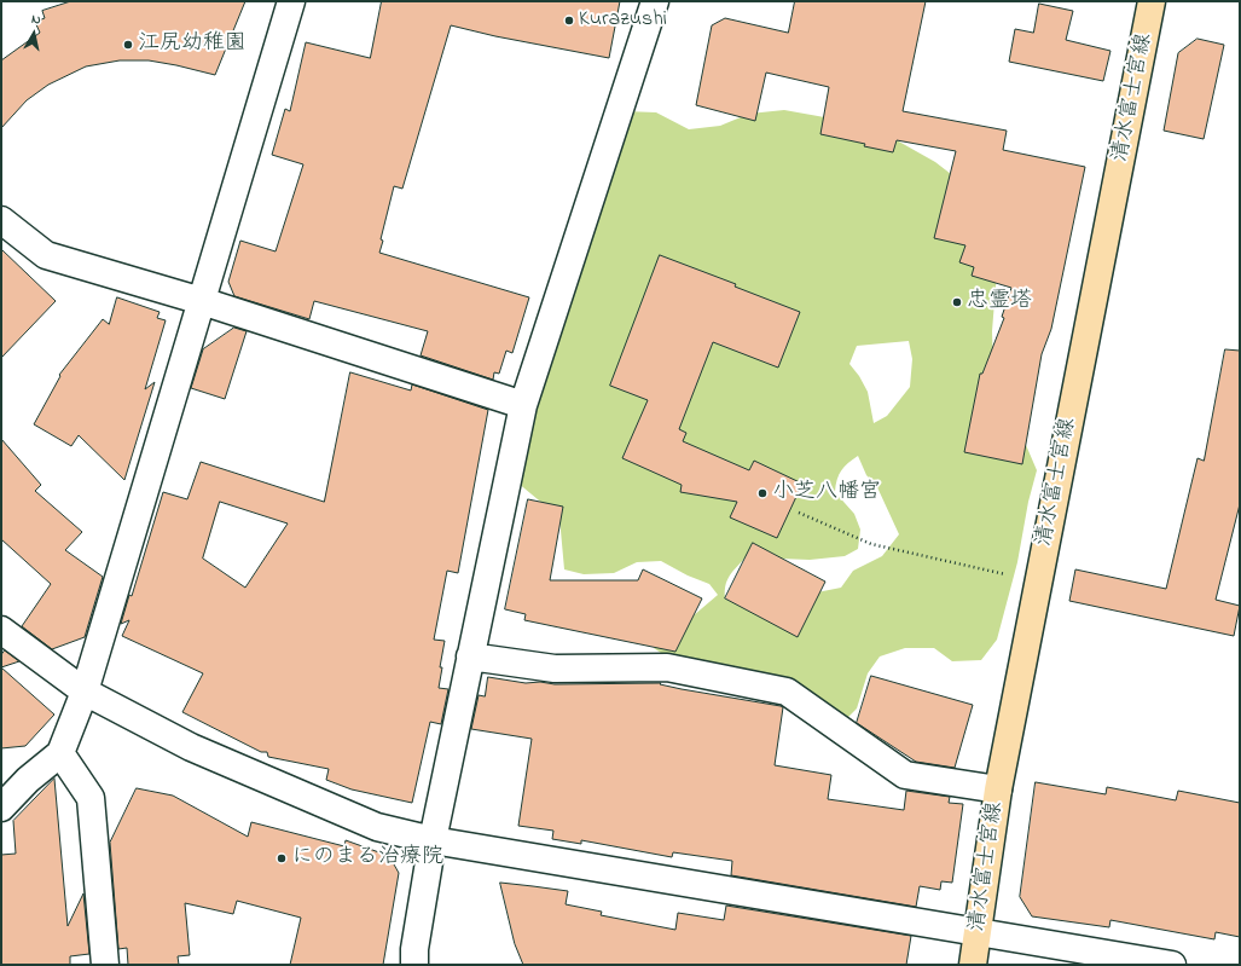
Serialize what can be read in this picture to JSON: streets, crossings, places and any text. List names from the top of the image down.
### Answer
{
  "streets": {
    "main road": ["清水富士宮線"]
  },
  "places": [
    "Kurazushi",
    "江尻幼稚園",
    "忠霊塔",
    "小芝八幡宮",
    "にのまる治療院"
  ],
  "north": "top"
}
